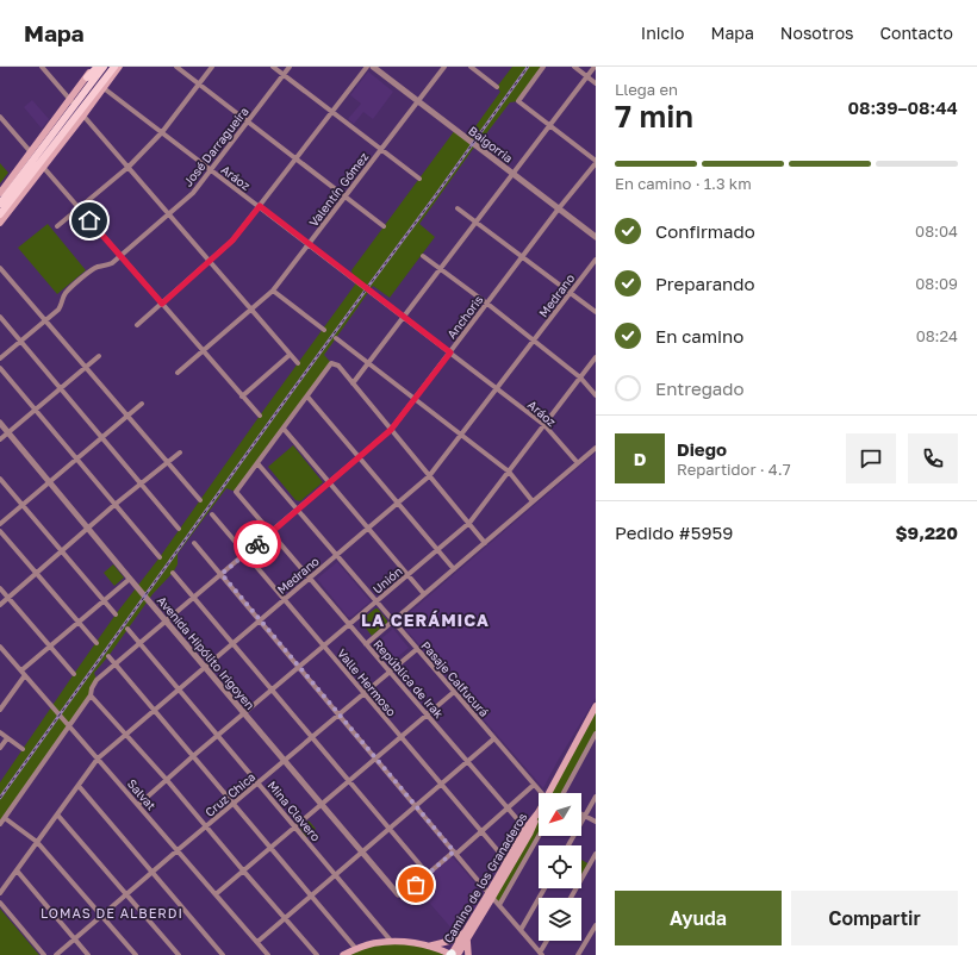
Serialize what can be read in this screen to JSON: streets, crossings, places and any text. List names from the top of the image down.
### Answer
{
  "streets": {
    "main road": ["Camino de los Granaderos"],
    "street": [
      "Baigorria",
      "José Darragueira",
      "Aráoz",
      "Valentín Gómez",
      "Medrano",
      "Anchoris",
      "Unión",
      "Avenida Hipólito Irigoyen",
      "República de Irak",
      "Pasaje Calfucurá",
      "Valle Hermoso",
      "Salvat",
      "Cruz Chica",
      "Mina Clavero"
    ]
  },
  "crossings": [
    ["Baigorria", "Valentín Gómez"],
    ["Baigorria", "Anchoris"],
    ["José Darragueira", "Aráoz"],
    ["Aráoz", "Valentín Gómez"],
    ["Aráoz", "Medrano"],
    ["Aráoz", "Anchoris"],
    ["Aráoz", "Unión"],
    ["Medrano", "Avenida Hipólito Irigoyen"],
    ["Medrano", "República de Irak"],
    ["Medrano", "Pasaje Calfucurá"],
    ["Medrano", "Valle Hermoso"],
    ["Medrano", "Salvat"],
    ["Medrano", "Mina Clavero"],
    ["Anchoris", "Avenida Hipólito Irigoyen"],
    ["Anchoris", "República de Irak"],
    ["Anchoris", "Pasaje Calfucurá"],
    ["Anchoris", "Valle Hermoso"],
    ["Anchoris", "Salvat"],
    ["Anchoris", "Mina Clavero"],
    ["Unión", "Avenida Hipólito Irigoyen"],
    ["Unión", "República de Irak"],
    ["Unión", "Pasaje Calfucurá"],
    ["Unión", "Valle Hermoso"],
    ["Unión", "Salvat"],
    ["Unión", "Mina Clavero"],
    ["Avenida Hipólito Irigoyen", "Cruz Chica"],
    ["República de Irak", "Pasaje Calfucurá"],
    ["República de Irak", "Cruz Chica"],
    ["República de Irak", "Camino de los Granaderos"],
    ["Pasaje Calfucurá", "Cruz Chica"],
    ["Valle Hermoso", "Cruz Chica"],
    ["Valle Hermoso", "Camino de los Granaderos"],
    ["Salvat", "Cruz Chica"],
    ["Cruz Chica", "Mina Clavero"]
  ],
  "districts": ["LA CERÁMICA", "LOMAS DE ALBERDI"],
  "north": "bottom left",
  "page": {
    "header": "Mapa",
    "nav": [
      "Inicio",
      "Mapa",
      "Nosotros",
      "Contacto"
    ],
    "heading": ["7 min", "Llega en", "08:39–08:44"],
    "panel": [
      "Diego",
      "Repartidor · 4.7",
      "Pedido #5959",
      "$9,220"
    ],
    "bar": "En camino · 1.3 km",
    "list": [
      ["Confirmado", "08:04"],
      ["Preparando", "08:09"],
      ["En camino", "08:24"],
      "Entregado"
    ],
    "round": "D",
    "buttons": ["Ayuda", "Compartir"]
  }
}
